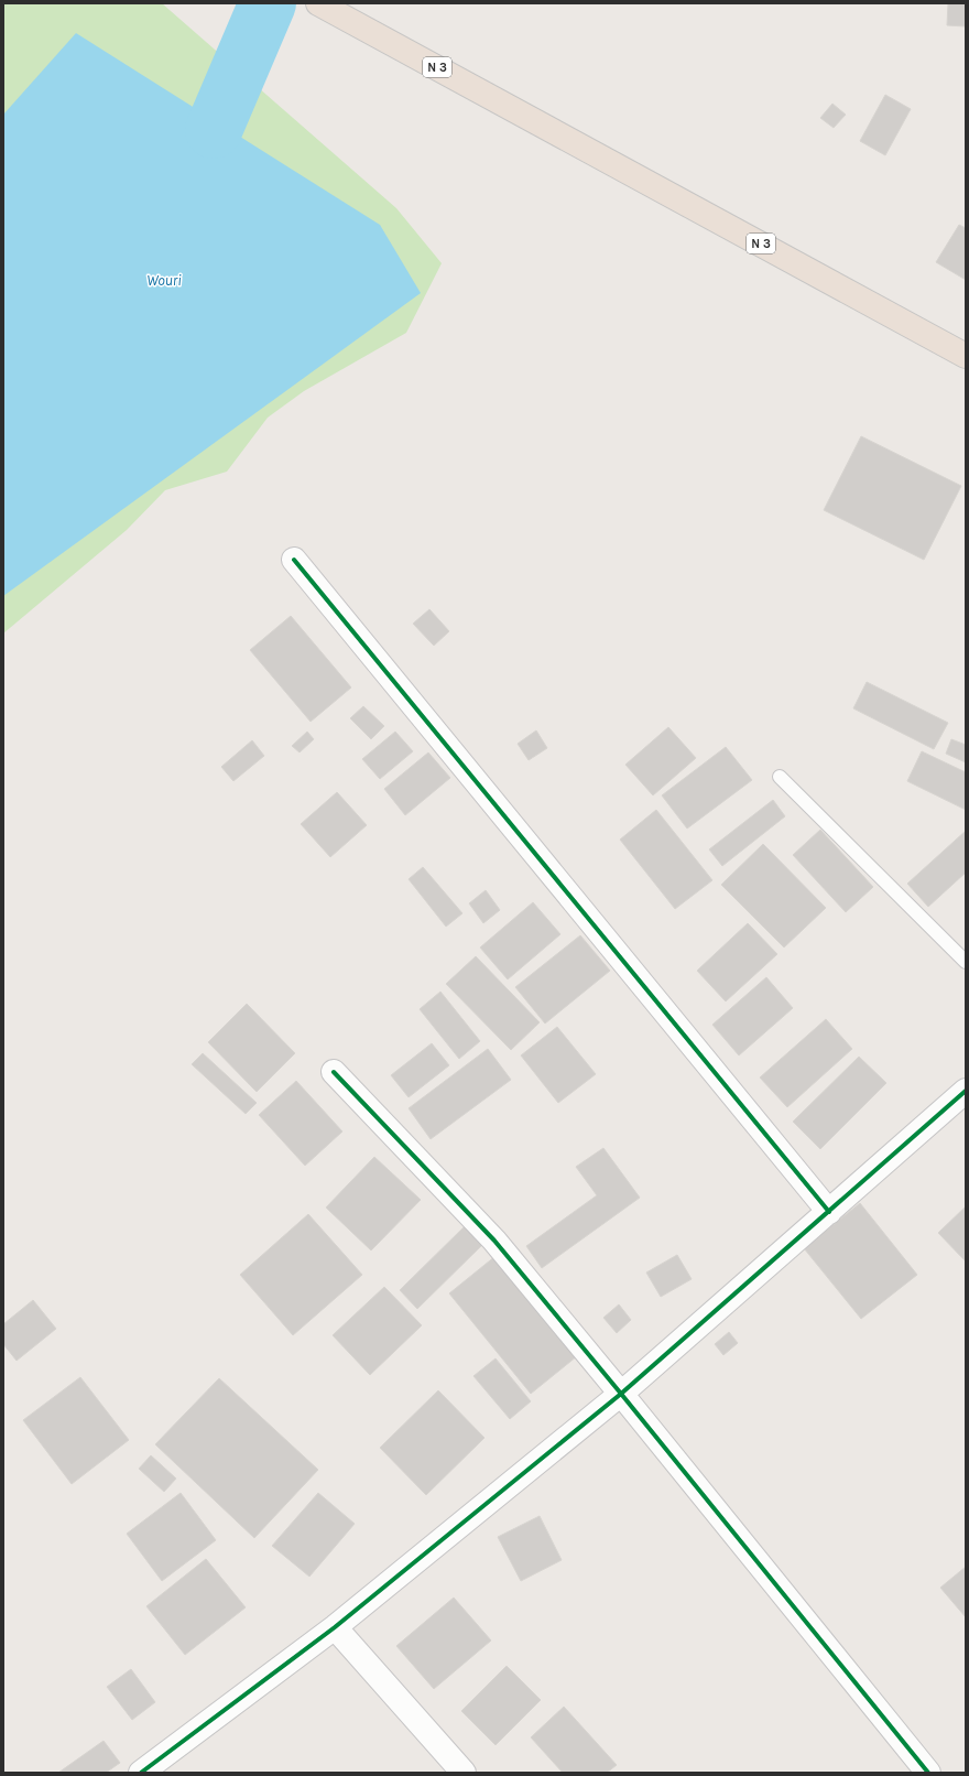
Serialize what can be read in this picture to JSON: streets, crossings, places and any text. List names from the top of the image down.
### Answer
{
  "streets": {
    "highway": ["N 3"]
  },
  "water": ["Wouri"]
}
